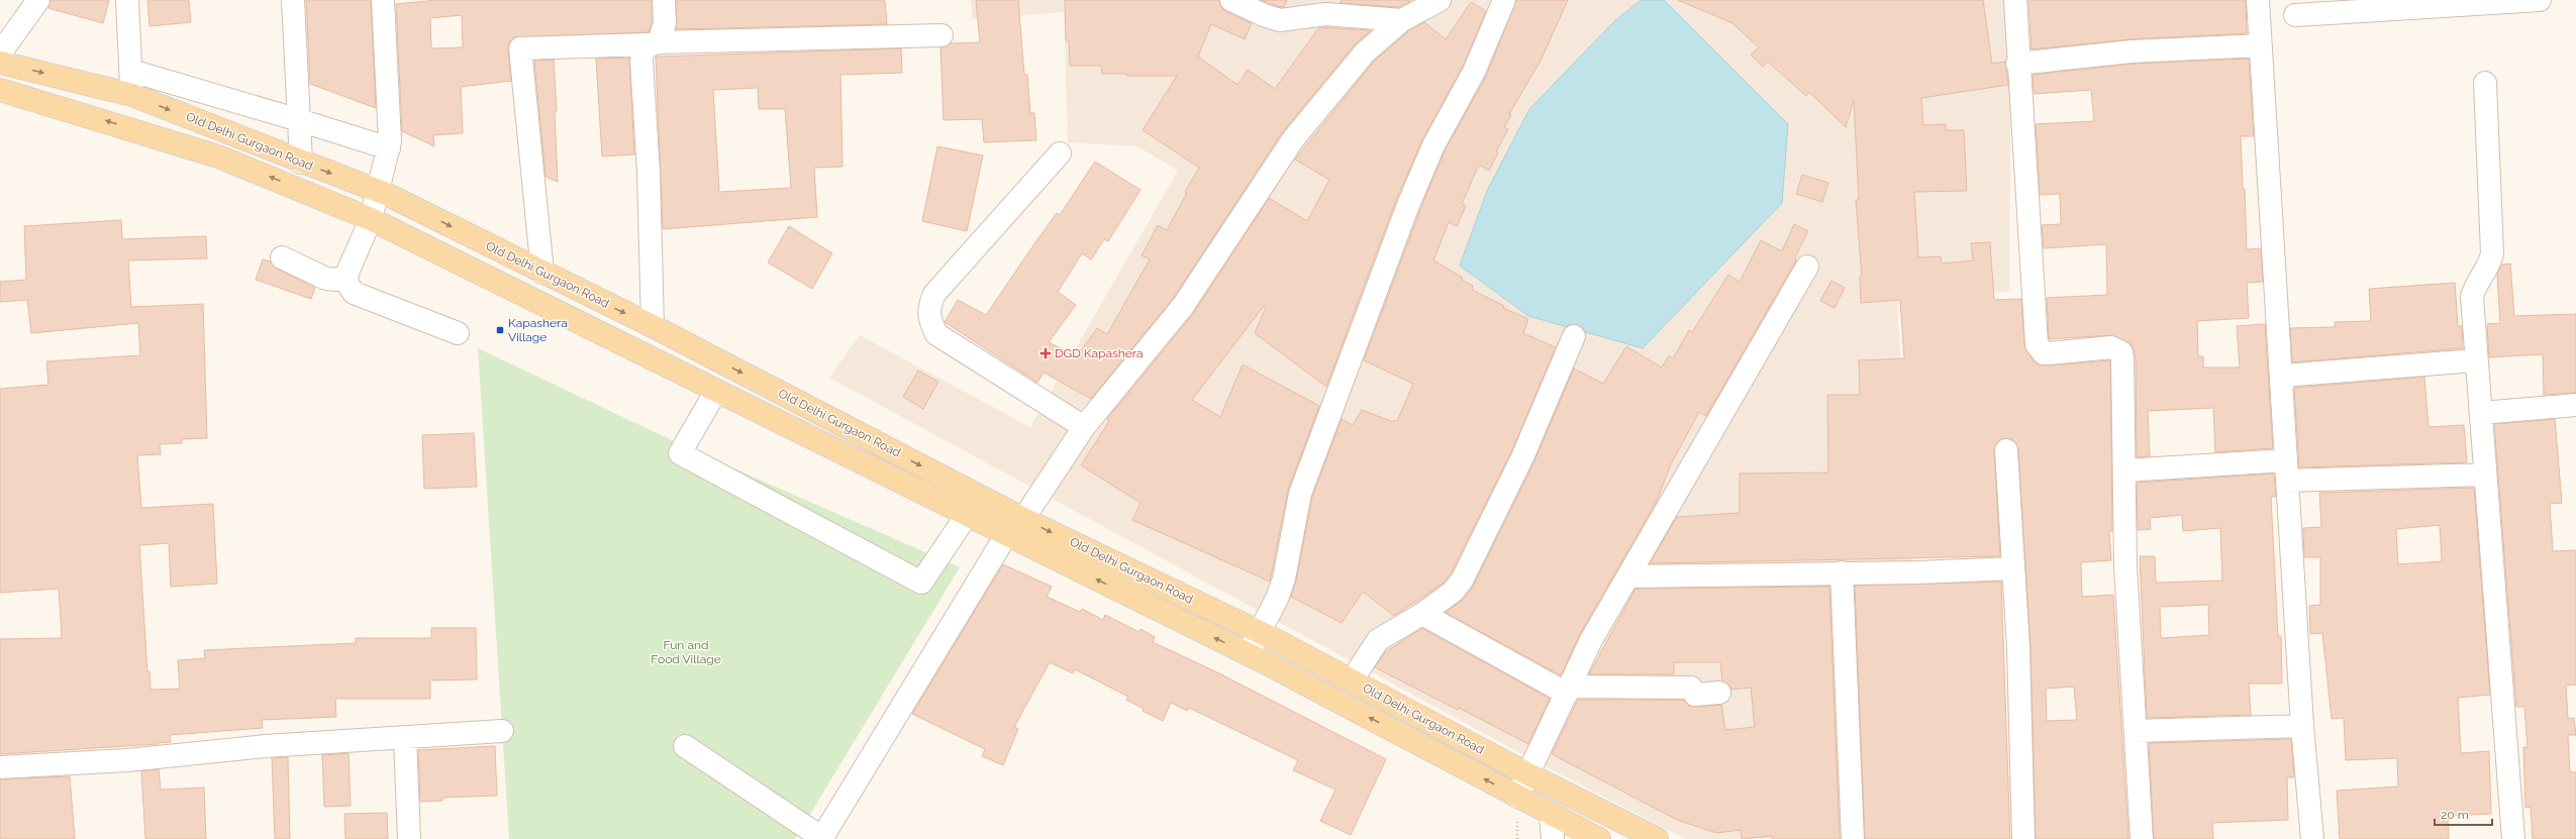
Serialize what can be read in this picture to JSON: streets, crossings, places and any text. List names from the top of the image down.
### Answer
{
  "streets": {
    "main road": ["Old Delhi Gurgaon Road"]
  },
  "parks": ["Fun and Food Village"],
  "places": {
    "transit": ["Kapashera Village"],
    "health": ["DGD Kapashera"]
  },
  "scale_bar": "20 m"
}
